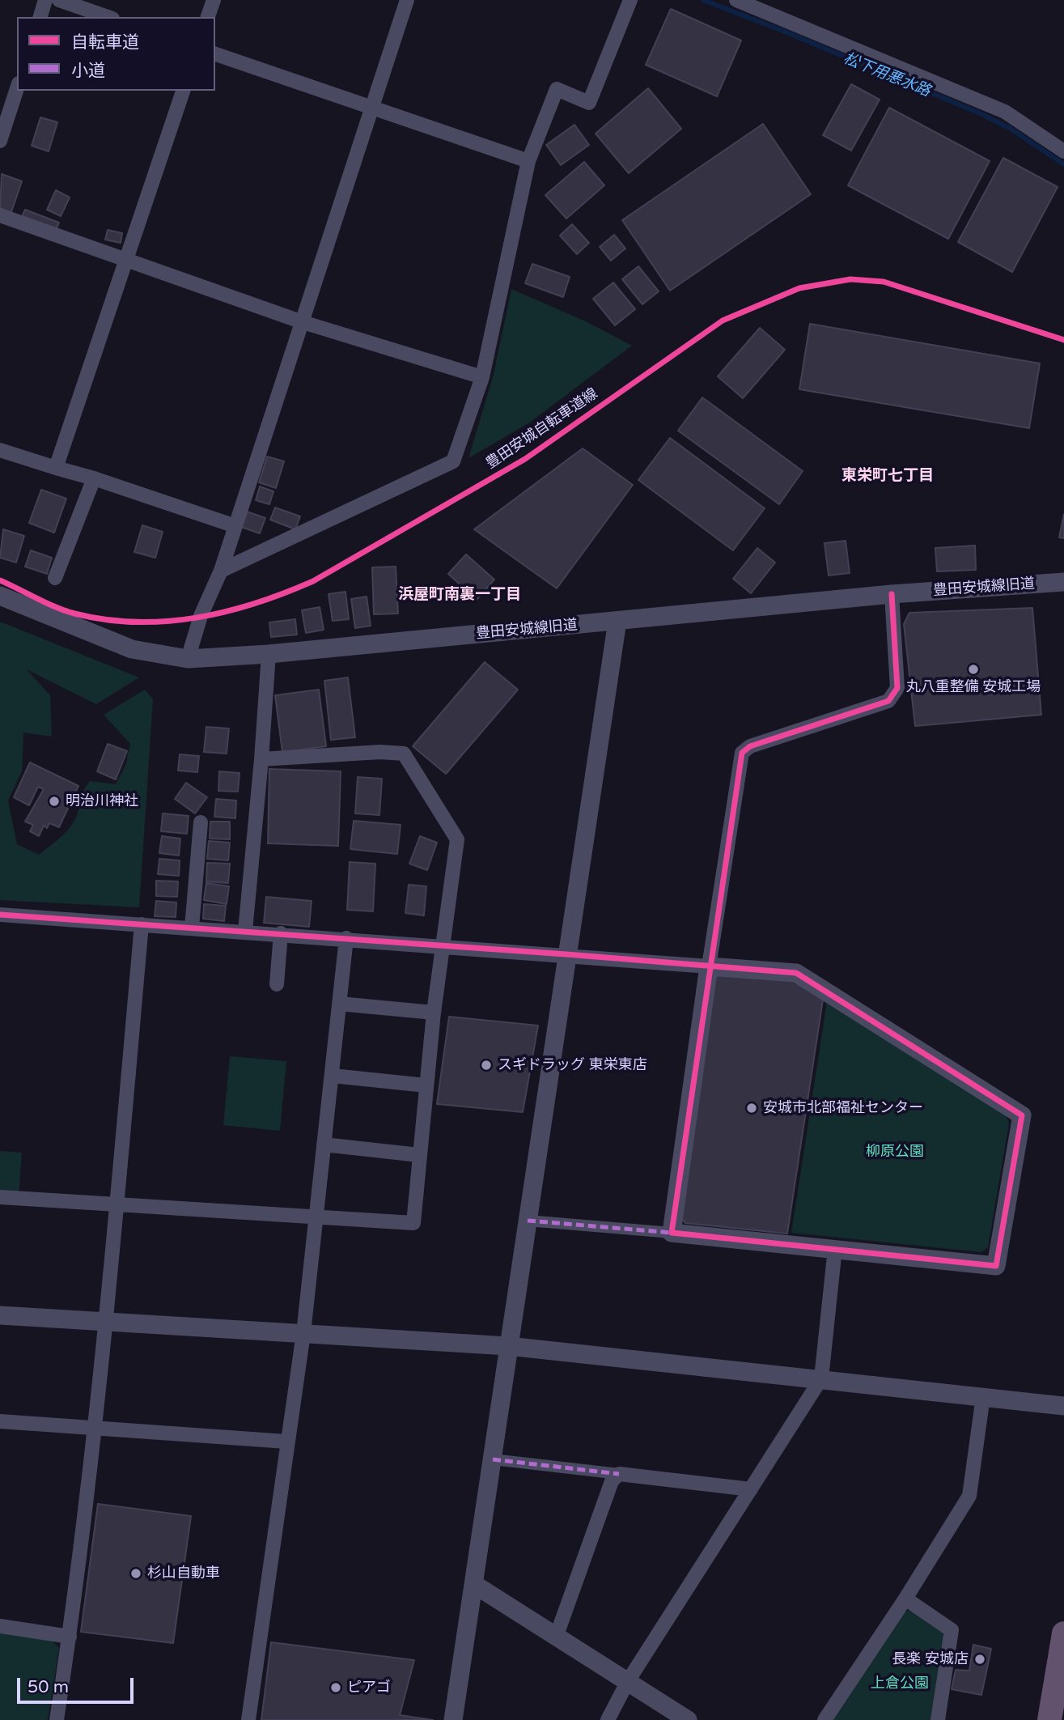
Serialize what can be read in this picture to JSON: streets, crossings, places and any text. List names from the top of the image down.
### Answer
{
  "streets": {
    "street": ["豊田安城線旧道"],
    "cycle path": ["豊田安城自転車道線"]
  },
  "districts": ["東栄町七丁目", "浜屋町南裏一丁目"],
  "water": ["松下用悪水路"],
  "parks": ["柳原公園", "上倉公園"],
  "places": [
    "丸八重整備 安城工場",
    "明治川神社",
    "スギドラッグ 東栄東店",
    "安城市北部福祉センター",
    "杉山自動車",
    "長楽 安城店",
    "ピアゴ"
  ],
  "legend": ["自転車道", "小道"],
  "scale_bar": "50 m"
}
